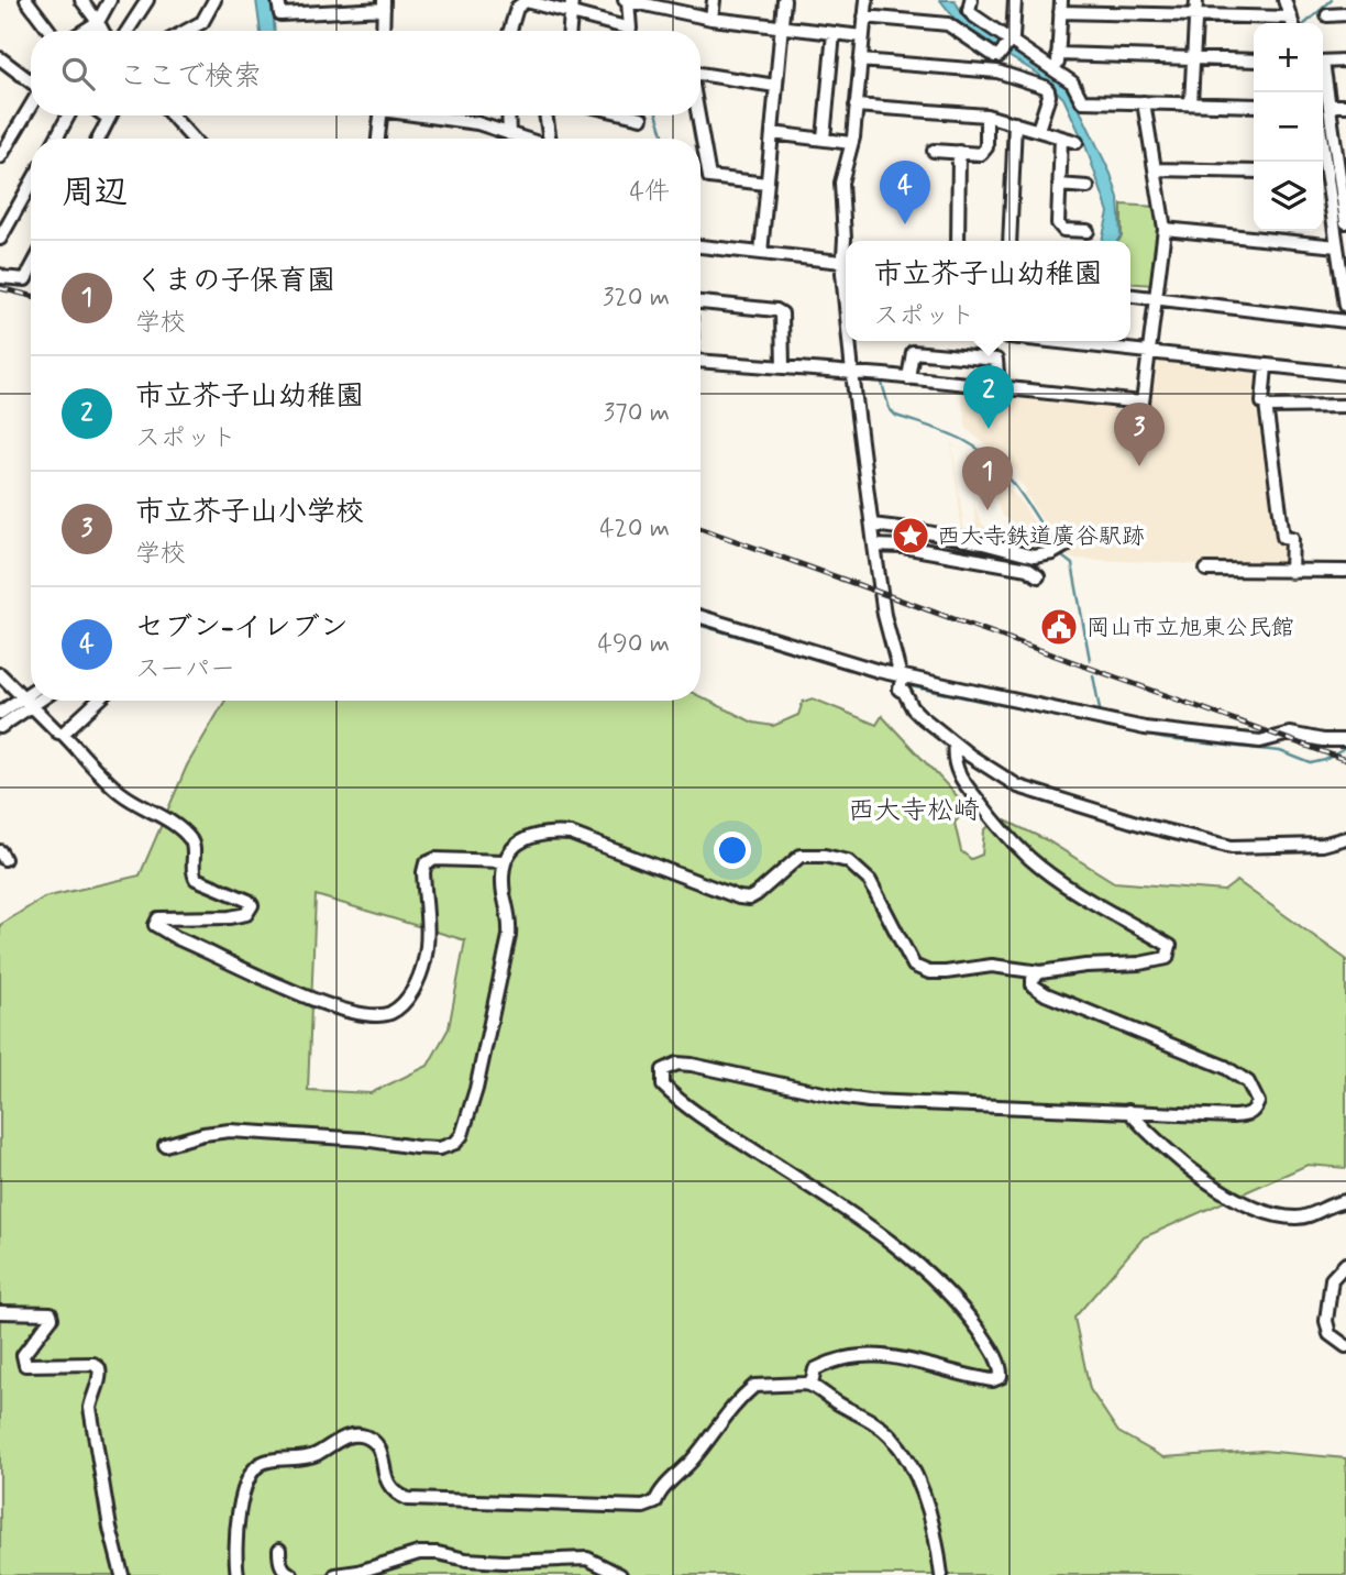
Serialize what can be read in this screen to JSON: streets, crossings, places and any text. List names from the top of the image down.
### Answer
{
  "districts": ["西大寺松崎"],
  "places": {
    "place": ["西大寺鉄道廣谷駅跡"],
    "public building": ["岡山市立旭東公民館"]
  },
  "page": {
    "map_buttons": ["+", "−"],
    "search": "ここで検索",
    "heading": ["周辺", "4件"],
    "pins": [
      "4",
      "2",
      "3",
      "1"
    ],
    "list": [
      {
        "mark": "1",
        "name": "くまの子保育園",
        "note": "学校",
        "value": "320 m"
      },
      {
        "mark": "2",
        "name": "市立芥子山幼稚園",
        "note": "スポット",
        "value": "370 m"
      },
      {
        "mark": "3",
        "name": "市立芥子山小学校",
        "note": "学校",
        "value": "420 m"
      },
      {
        "mark": "4",
        "name": "セブン-イレブン",
        "note": "スーパー",
        "value": "490 m"
      }
    ],
    "popup": ["市立芥子山幼稚園", "スポット"]
  }
}
